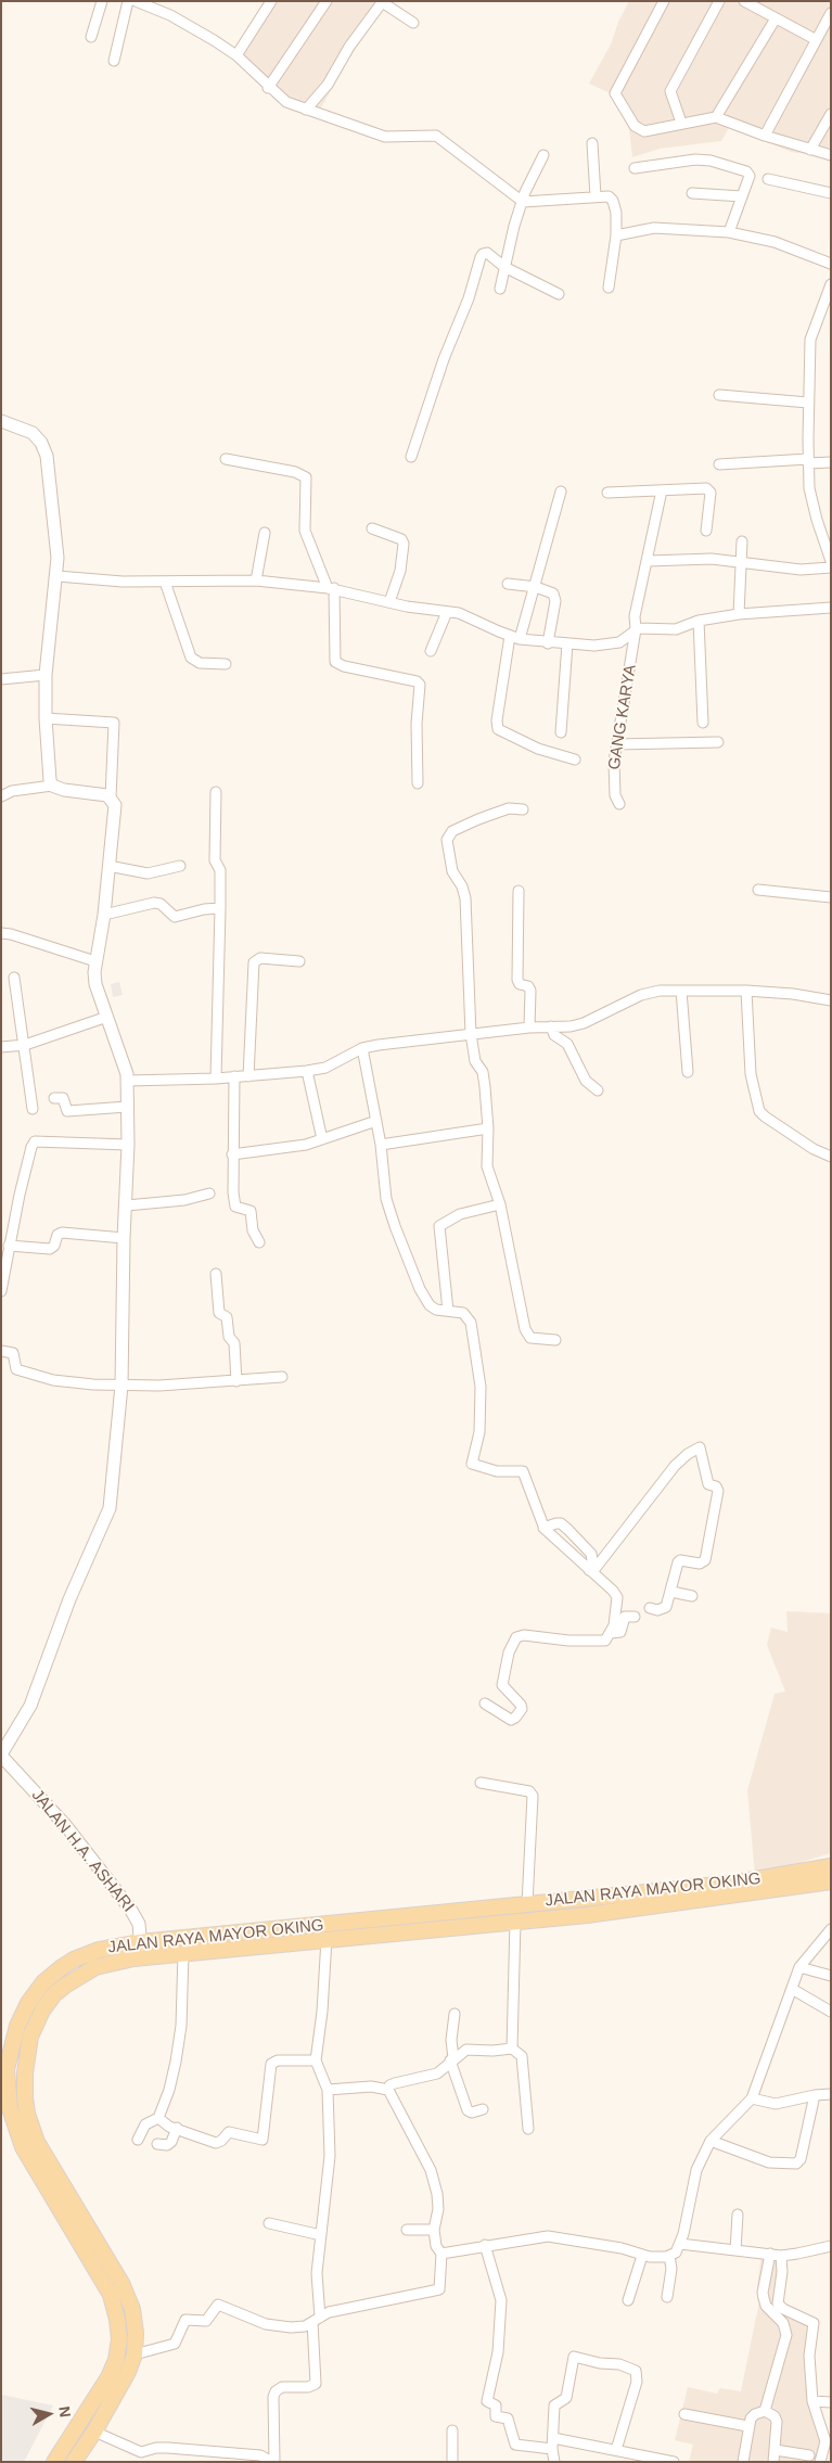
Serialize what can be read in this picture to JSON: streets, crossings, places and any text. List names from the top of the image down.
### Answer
{
  "streets": {
    "main road": ["JALAN RAYA MAYOR OKING"],
    "street": ["GANG KARYA", "JALAN H.A. ASHARI"]
  },
  "crossings": [
    ["JALAN H.A. ASHARI", "JALAN RAYA MAYOR OKING"]
  ],
  "north": "right"
}
